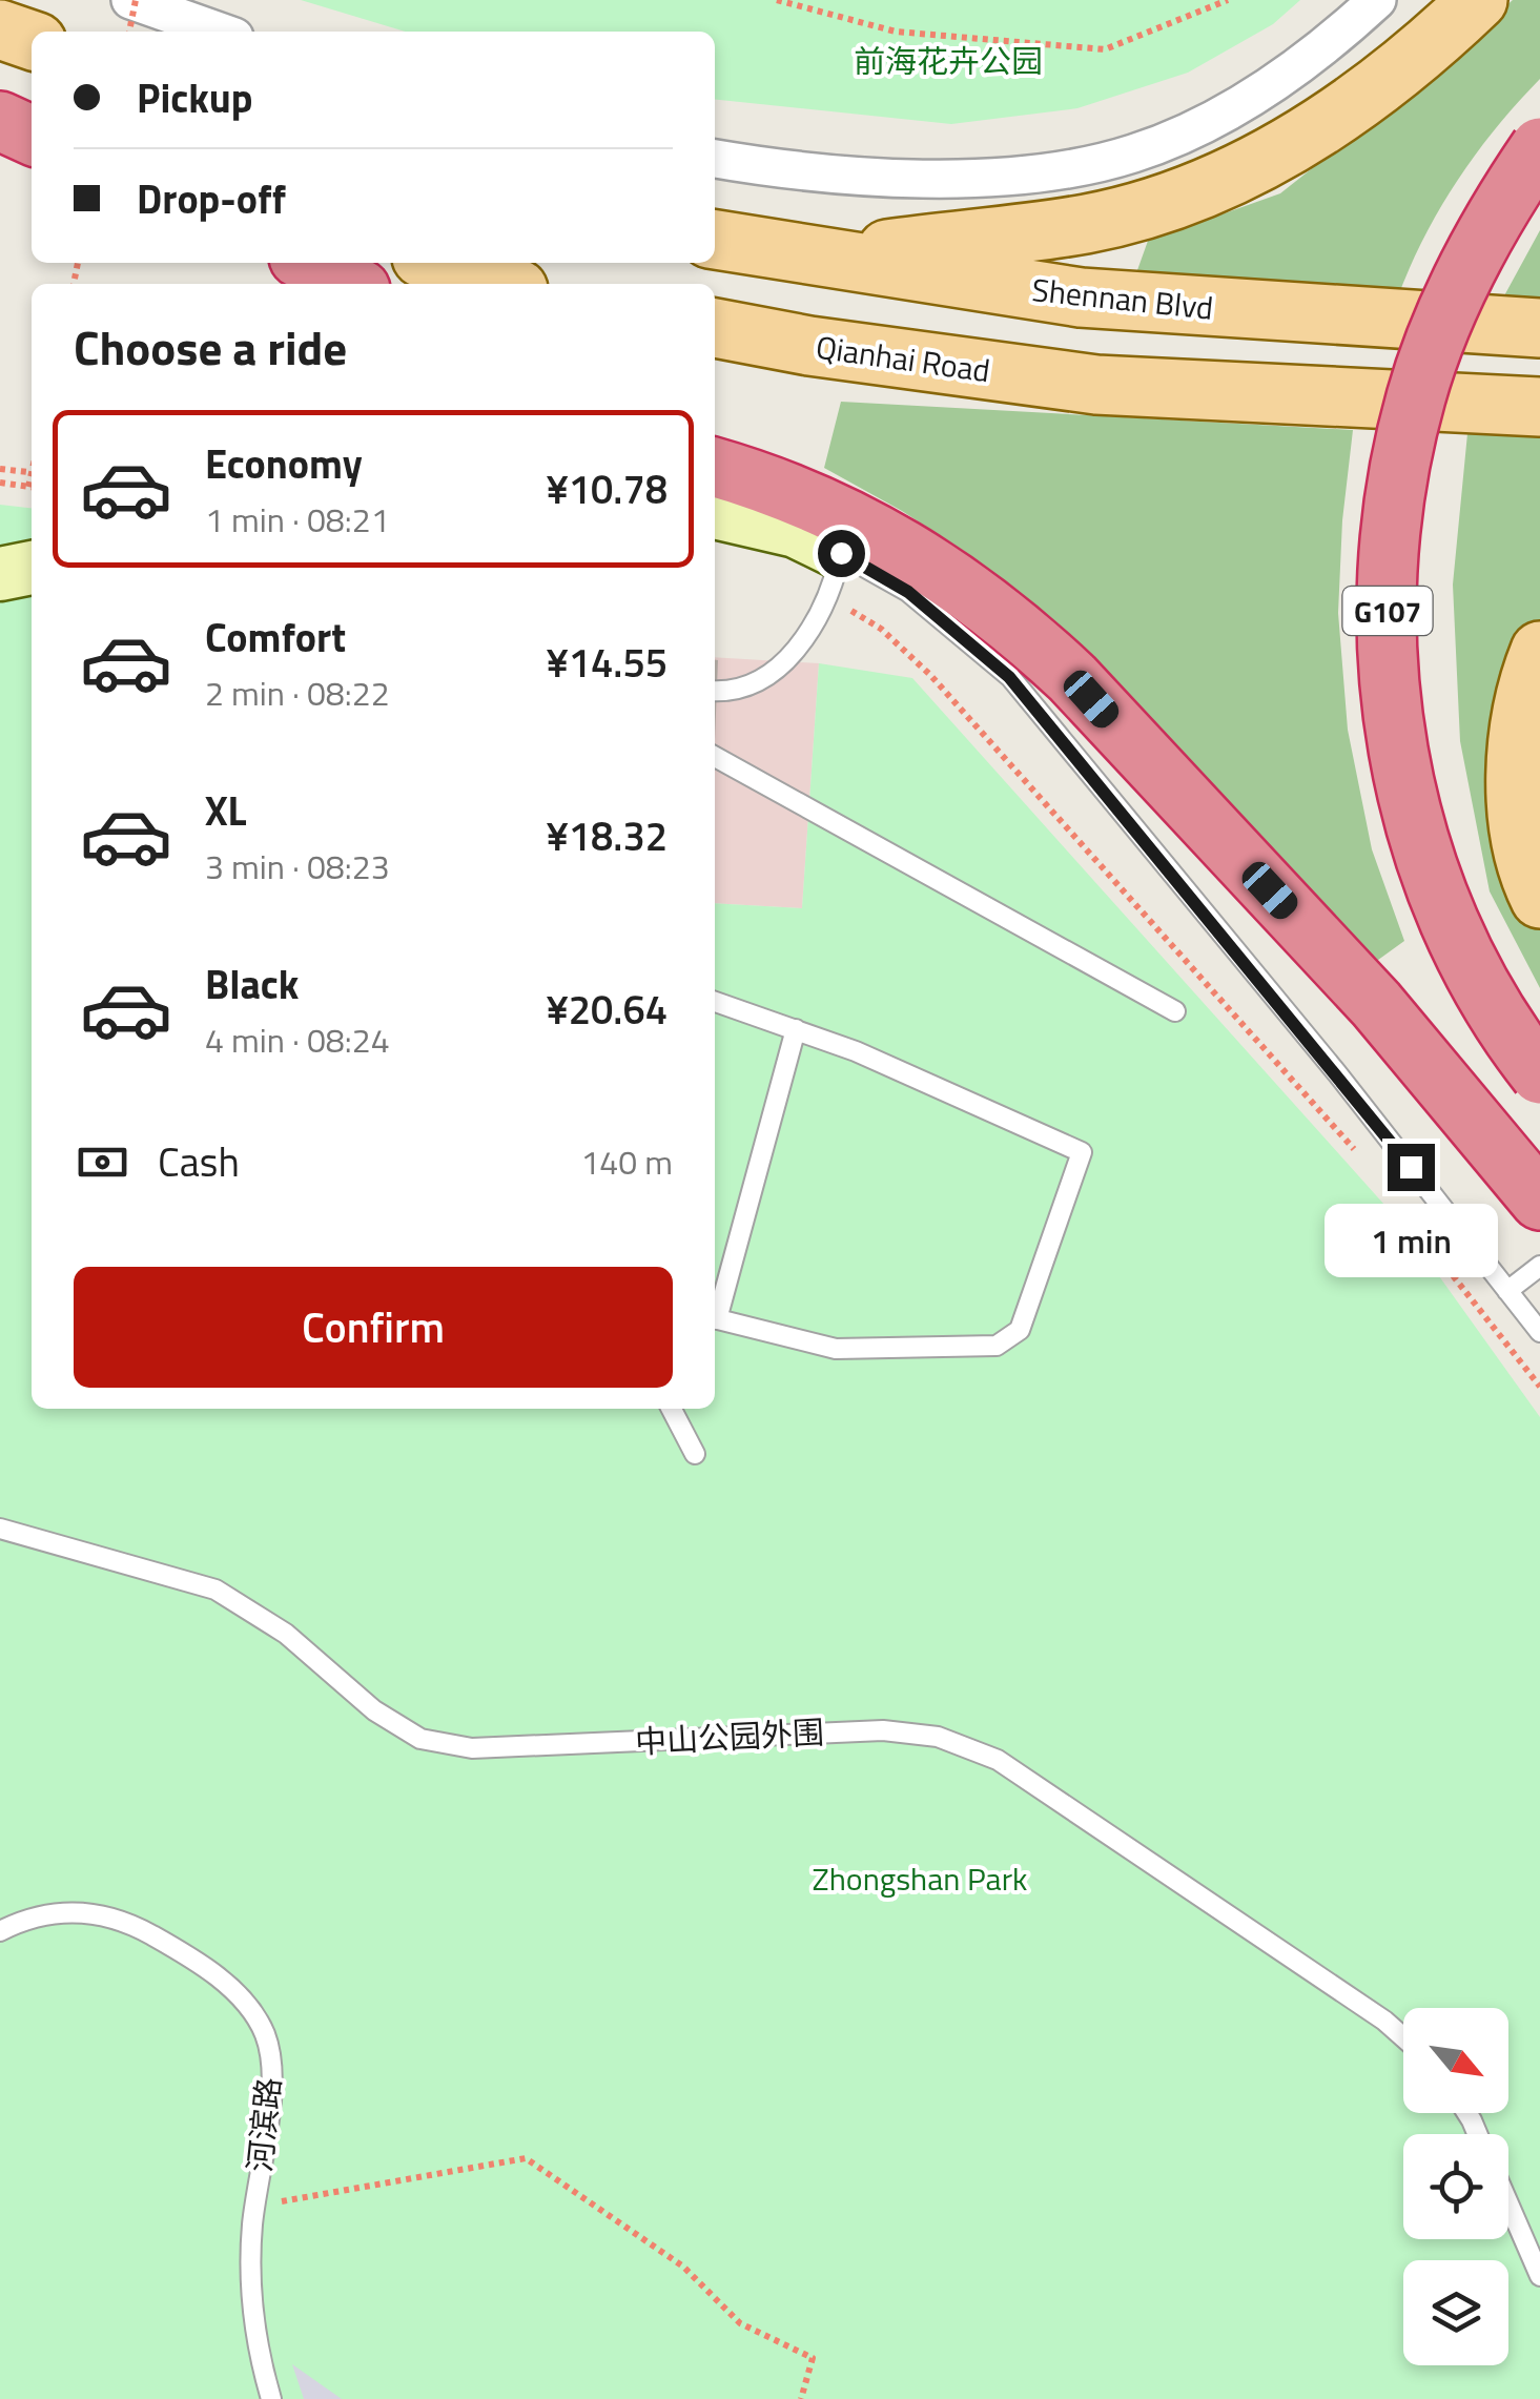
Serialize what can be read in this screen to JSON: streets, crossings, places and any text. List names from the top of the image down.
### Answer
{
  "streets": {
    "highway": ["G107"],
    "main road": ["Shennan Blvd", "Qianhai Road"],
    "lane": ["中山公园外围", "河滨路"]
  },
  "parks": ["前海花卉公园", "Zhongshan Park"],
  "north": "bottom right",
  "page": {
    "banner": ["Pickup", "Drop-off"],
    "heading": "Choose a ride",
    "list": [
      {
        "name": "Economy",
        "note": "1 min · 08:21",
        "value": "¥10.78"
      },
      {
        "name": "Comfort",
        "note": "2 min · 08:22",
        "value": "¥14.55"
      },
      {
        "name": "XL",
        "note": "3 min · 08:23",
        "value": "¥18.32"
      },
      {
        "name": "Black",
        "note": "4 min · 08:24",
        "value": "¥20.64"
      }
    ],
    "pay": ["Cash", "140 m"],
    "bubble": "1 min",
    "buttons": "Confirm"
  }
}
